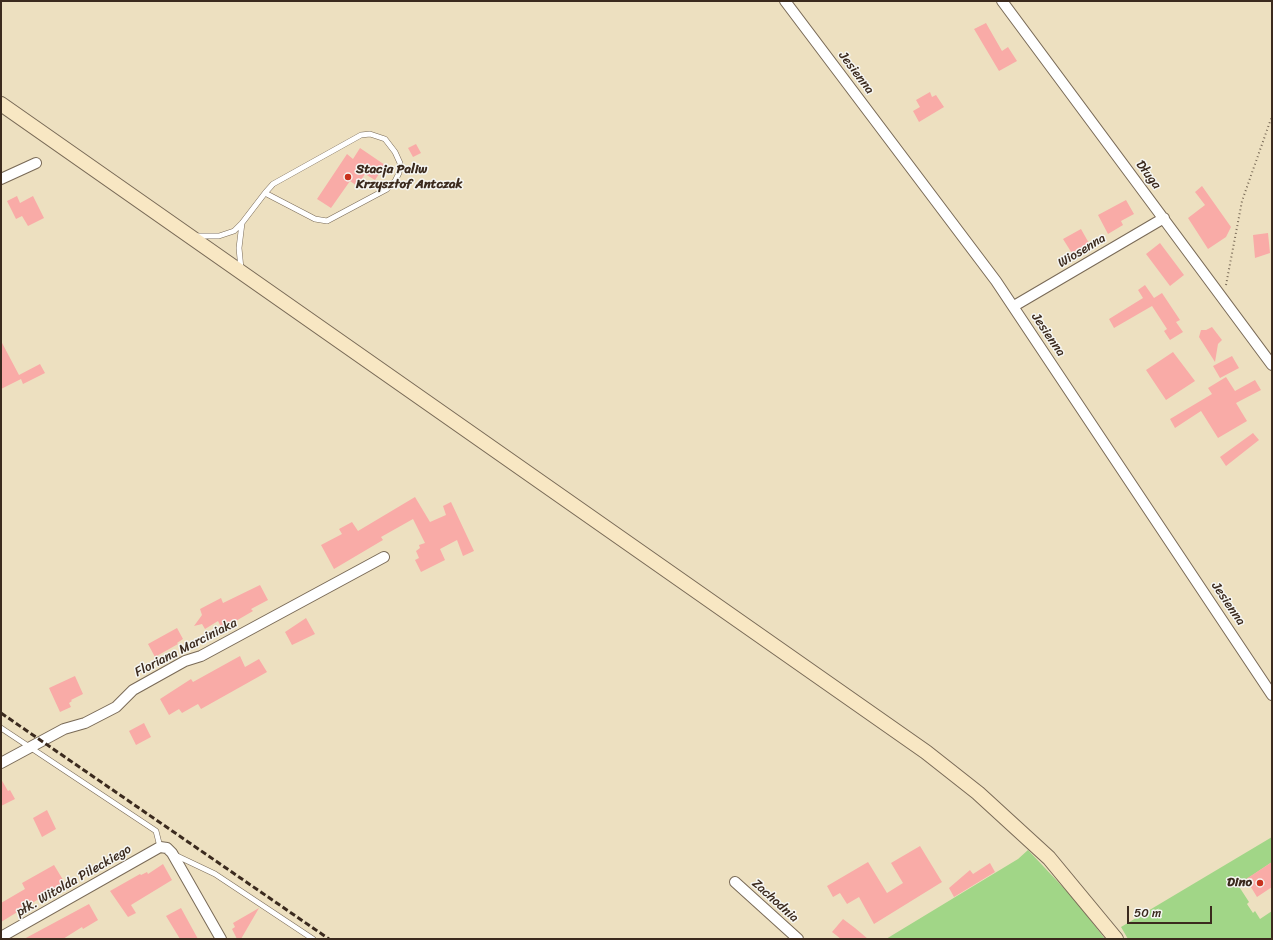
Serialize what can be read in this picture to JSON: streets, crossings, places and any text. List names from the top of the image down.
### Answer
{
  "streets": {
    "street": [
      "Jesienna",
      "Długa",
      "Wiosenna",
      "Floriana Marciniaka",
      "płk. Witolda Pileckiego",
      "Zachodnia"
    ]
  },
  "crossings": [
    ["Jesienna", "Wiosenna"],
    ["Długa", "Wiosenna"]
  ],
  "places": ["Stacja Paliw Krzysztof Antczak", "Dino"],
  "scale_bar": "50 m"
}
